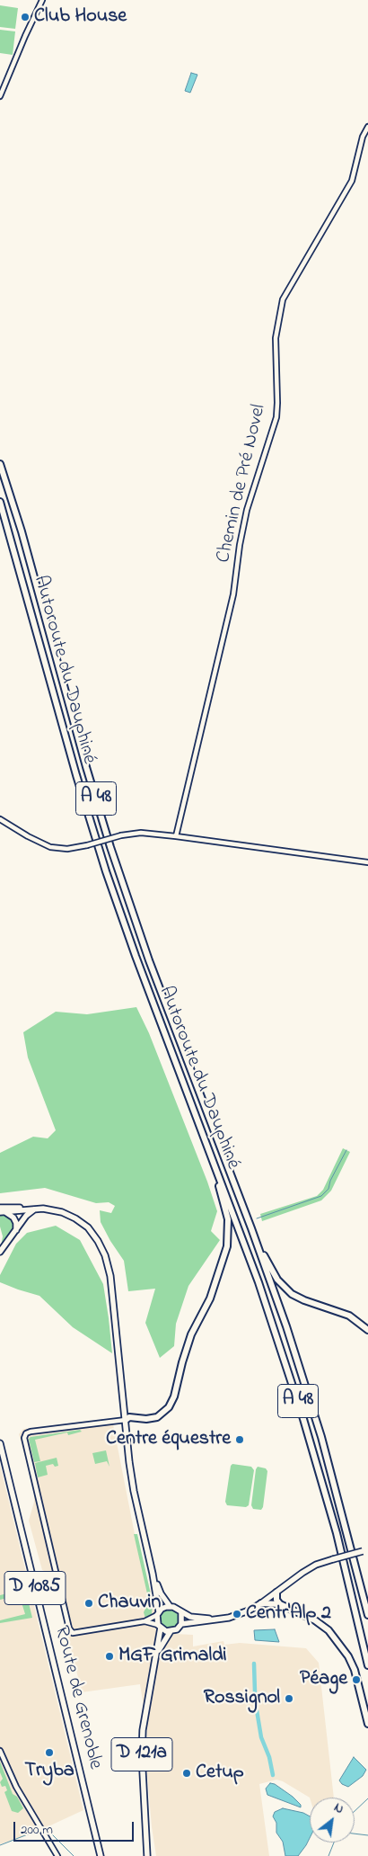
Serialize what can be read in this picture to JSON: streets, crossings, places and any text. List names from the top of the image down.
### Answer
{
  "streets": {
    "highway": ["Autoroute du Dauphiné", "A 48"],
    "main road": ["D 1085", "Route de Grenoble", "D 121a"],
    "street": ["Chemin de Pré Novel"]
  },
  "places": [
    "Club House",
    "Centre équestre",
    "Chauvin",
    "Centr'Alp 2",
    "MGF Grimaldi",
    "Péage",
    "Rossignol",
    "Tryba",
    "Cetup"
  ],
  "scale_bar": "200 m",
  "north": "top right"
}
